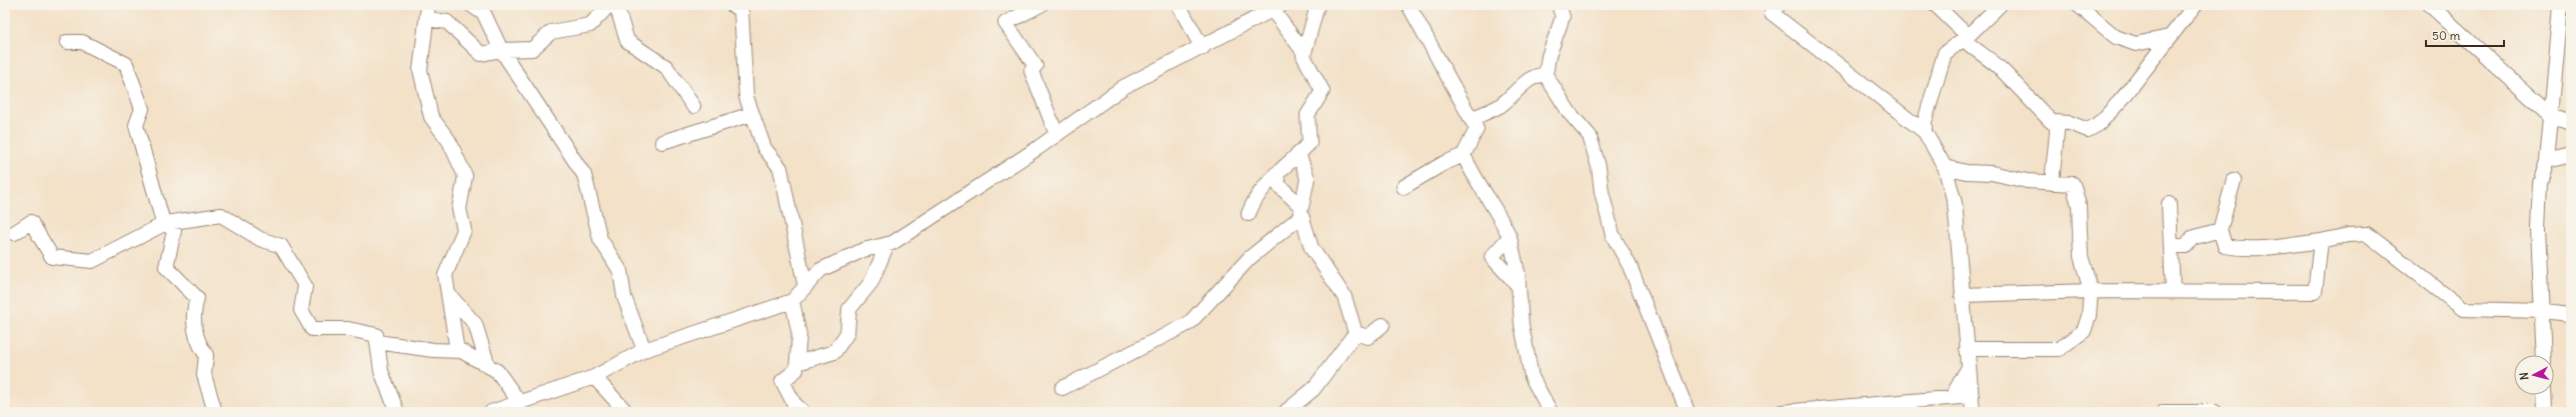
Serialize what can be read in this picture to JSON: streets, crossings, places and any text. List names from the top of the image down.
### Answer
{
  "scale_bar": "50 m",
  "north": "left"
}
